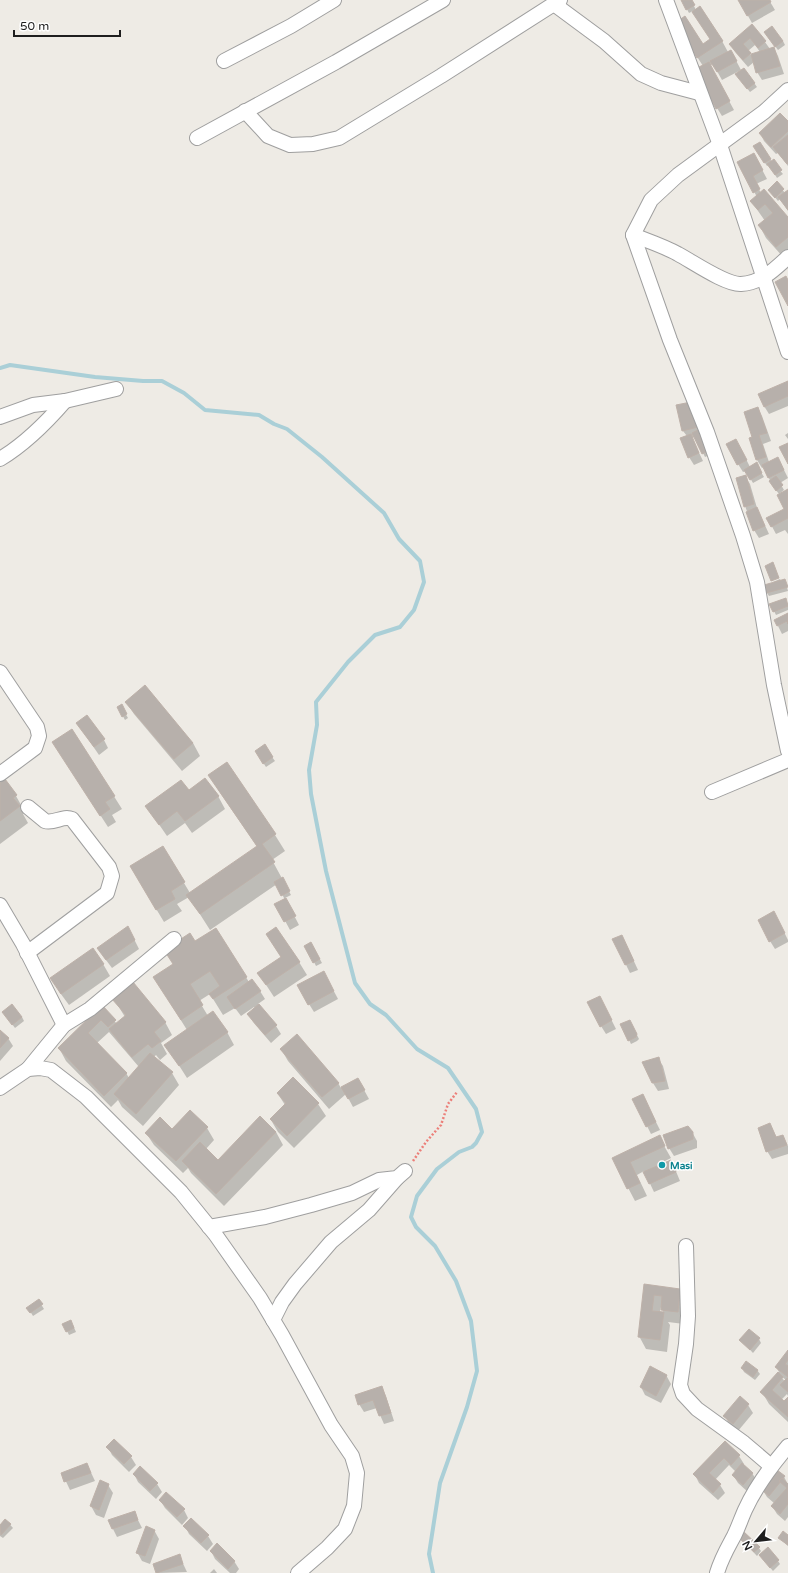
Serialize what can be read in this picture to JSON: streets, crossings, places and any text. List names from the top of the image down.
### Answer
{
  "places": ["Masi"],
  "scale_bar": "50 m",
  "north": "bottom left"
}
